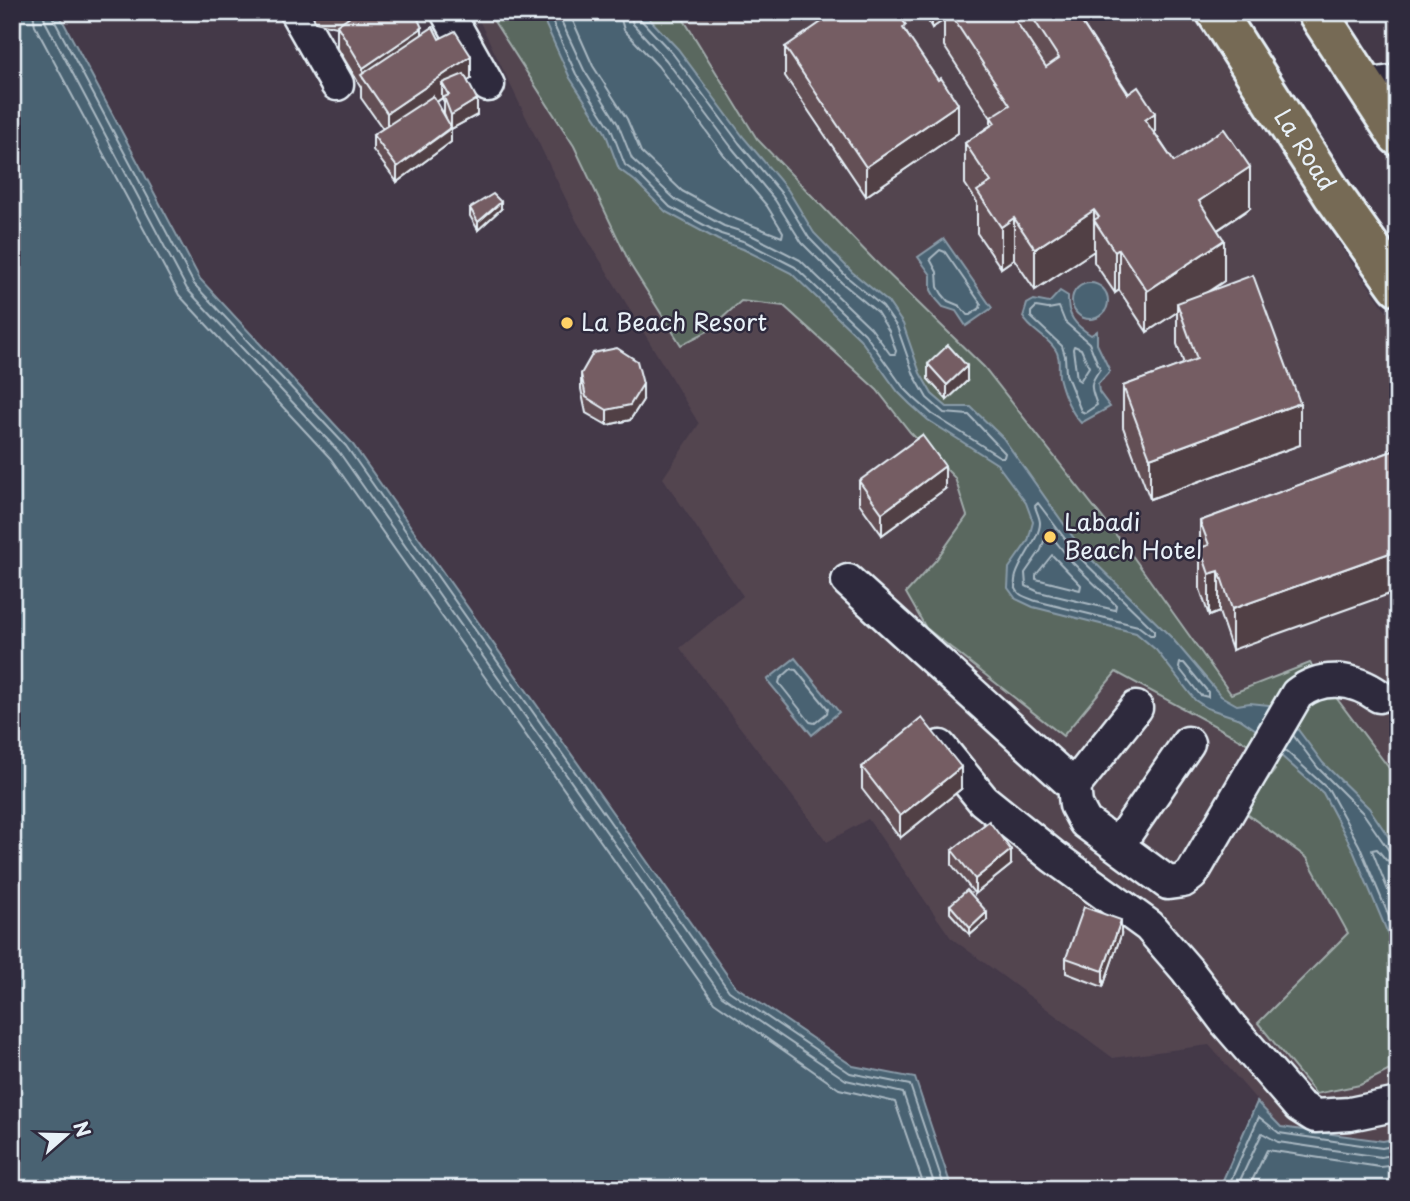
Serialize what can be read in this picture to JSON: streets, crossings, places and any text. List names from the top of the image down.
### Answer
{
  "streets": {
    "main road": ["La Road"]
  },
  "places": ["La Beach Resort", "Labadi Beach Hotel"],
  "north": "right"
}
